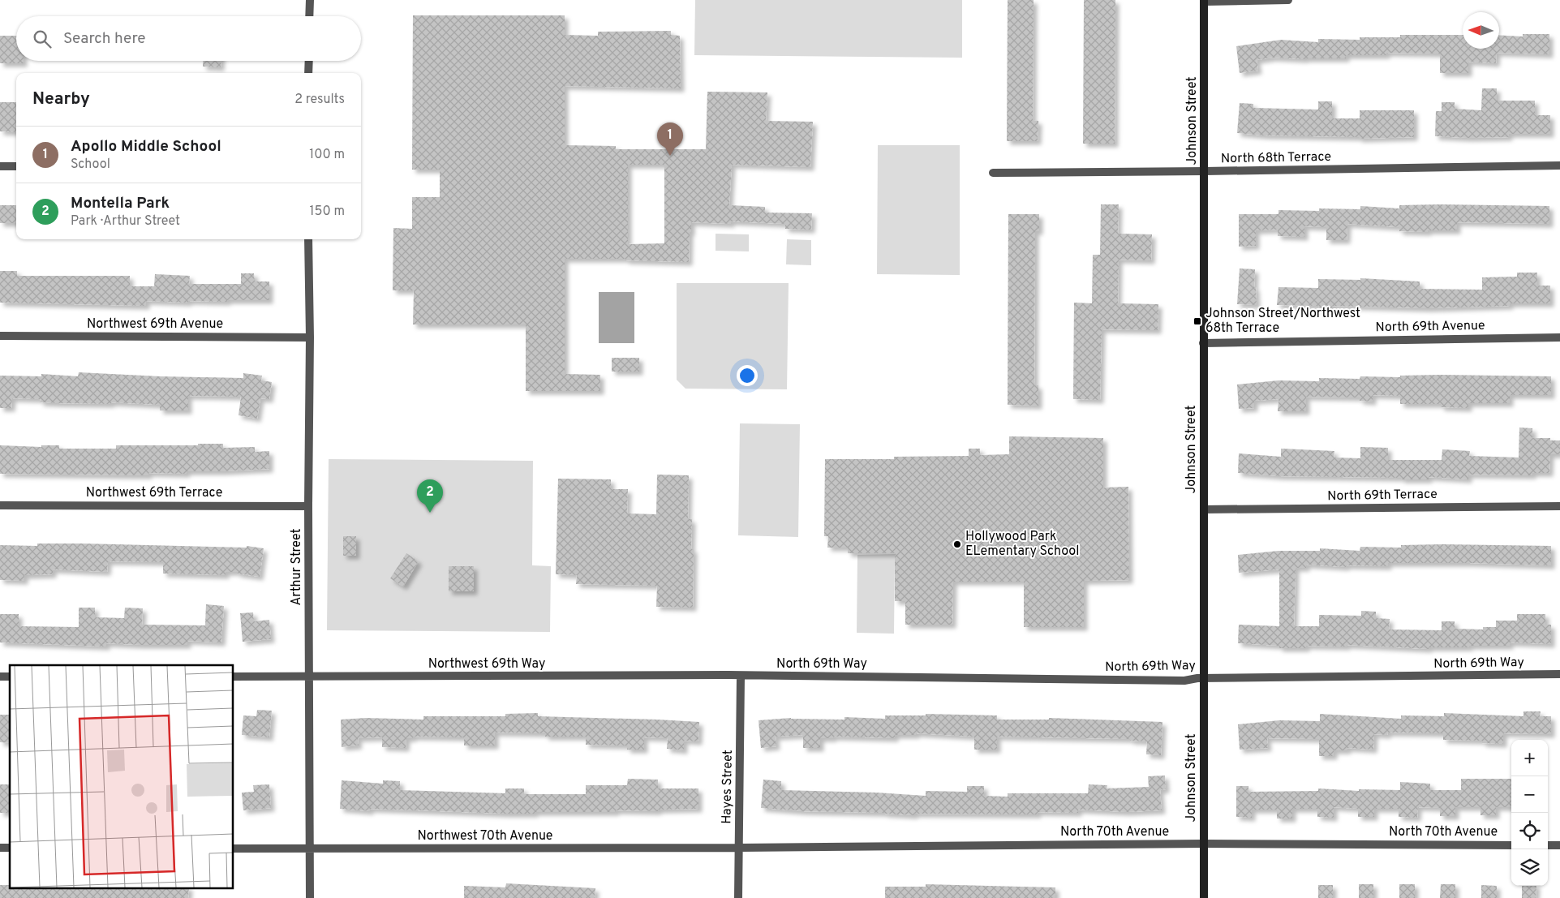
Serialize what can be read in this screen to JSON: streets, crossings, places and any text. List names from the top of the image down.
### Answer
{
  "streets": {
    "street": [
      "Johnson Street",
      "North 68th Terrace",
      "Northwest 69th Avenue",
      "North 69th Avenue",
      "Northwest 69th Terrace",
      "North 69th Terrace",
      "Arthur Street",
      "North 69th Way",
      "Northwest 69th Way",
      "Hayes Street",
      "North 70th Avenue",
      "Northwest 70th Avenue"
    ]
  },
  "crossings": [
    ["Johnson Street", "North 68th Terrace"],
    ["Johnson Street", "North 69th Avenue"],
    ["Johnson Street", "North 69th Terrace"],
    ["Johnson Street", "North 69th Way"],
    ["Johnson Street", "North 70th Avenue"],
    ["Northwest 69th Avenue", "Arthur Street"],
    ["Northwest 69th Terrace", "Arthur Street"],
    ["Arthur Street", "Northwest 69th Way"],
    ["Arthur Street", "Northwest 70th Avenue"],
    ["North 69th Way", "Northwest 69th Way"],
    ["North 69th Way", "Hayes Street"],
    ["Northwest 69th Way", "Hayes Street"],
    ["Hayes Street", "North 70th Avenue"],
    ["Hayes Street", "Northwest 70th Avenue"],
    ["North 70th Avenue", "Northwest 70th Avenue"]
  ],
  "places": {
    "transit": ["Johnson Street/Northwest 68th Terrace"],
    "other": ["Hollywood Park ELementary School"]
  },
  "north": "left",
  "page": {
    "search": "Search here",
    "heading": ["Nearby", "2 results"],
    "pins": ["1", "2"],
    "list": [
      {
        "mark": "1",
        "name": "Apollo Middle School",
        "note": "School",
        "value": "100 m"
      },
      {
        "mark": "2",
        "name": "Montella Park",
        "note": "Park · Arthur Street",
        "value": "150 m"
      }
    ],
    "map_buttons": ["+", "−"]
  }
}
